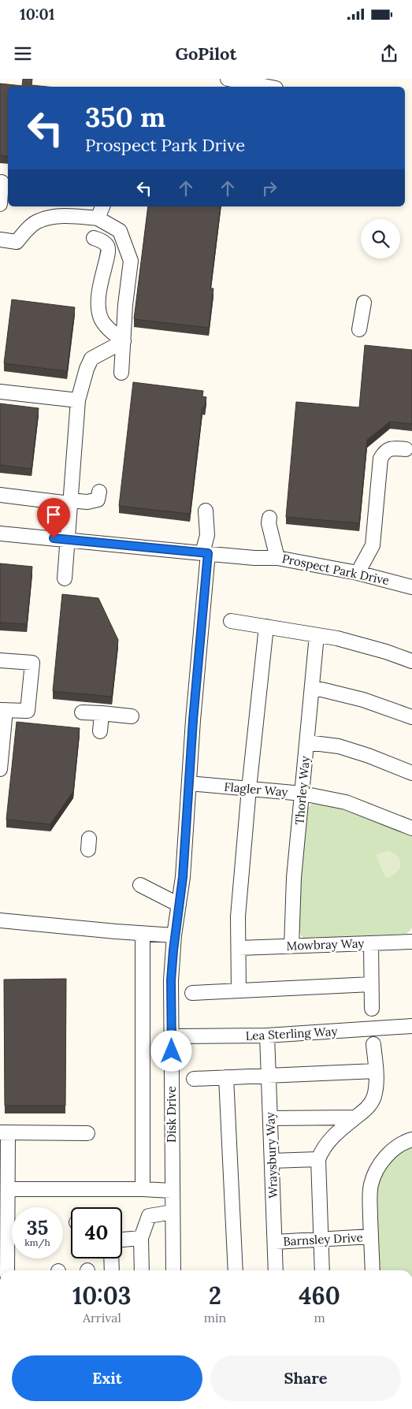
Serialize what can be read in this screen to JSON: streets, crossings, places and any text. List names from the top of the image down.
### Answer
{
  "streets": {
    "street": [
      "Prospect Park Drive",
      "Flagler Way",
      "Thorley Way",
      "Mowbray Way",
      "Lea Sterling Way",
      "Disk Drive",
      "Wraysbury Way",
      "Barnsley Drive"
    ]
  },
  "crossings": [
    ["Prospect Park Drive", "Disk Drive"],
    ["Flagler Way", "Thorley Way"],
    ["Flagler Way", "Disk Drive"],
    ["Thorley Way", "Mowbray Way"],
    ["Lea Sterling Way", "Disk Drive"],
    ["Lea Sterling Way", "Wraysbury Way"],
    ["Wraysbury Way", "Barnsley Drive"]
  ],
  "page": {
    "status": "10:01",
    "header": "GoPilot",
    "turn": ["350 m", "Prospect Park Drive"],
    "speed": "35 km/h",
    "limit": "40",
    "eta": [
      "10:03",
      "Arrival",
      "2",
      "min",
      "460",
      "m"
    ],
    "buttons": ["Exit", "Share"]
  }
}
